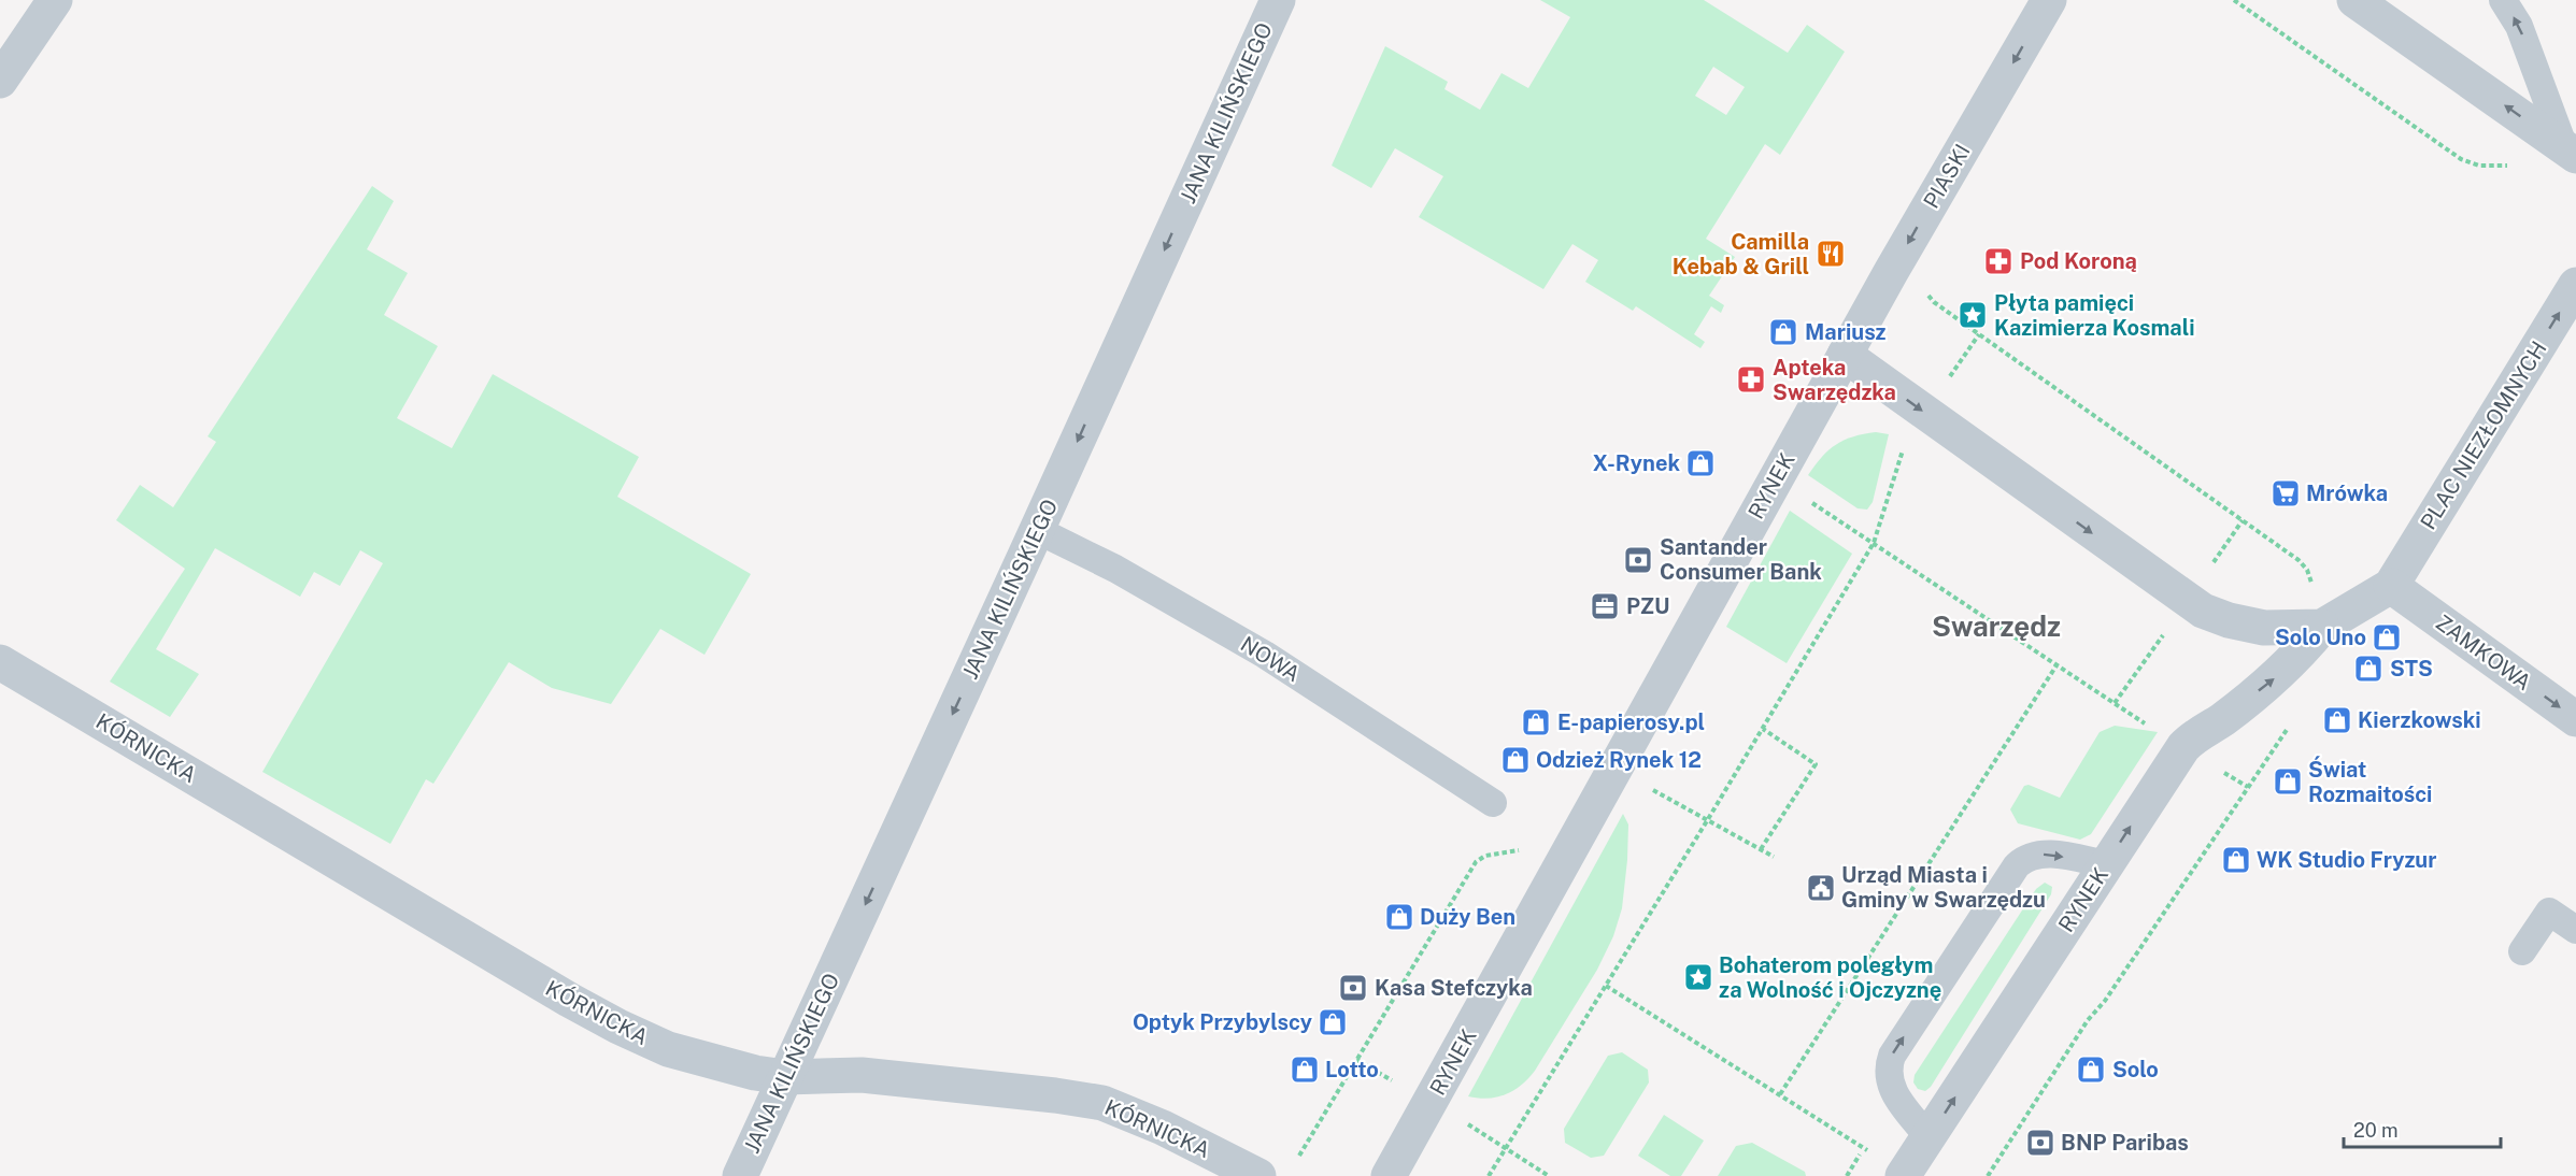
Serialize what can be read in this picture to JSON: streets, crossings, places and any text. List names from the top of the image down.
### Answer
{
  "streets": {
    "street": [
      "JANA KILIŃSKIEGO",
      "PIASKI",
      "PLAC NIEZŁOMNYCH",
      "RYNEK",
      "ZAMKOWA",
      "KÓRNICKA"
    ],
    "lane": ["NOWA"]
  },
  "crossings": [
    ["JANA KILIŃSKIEGO", "NOWA"],
    ["JANA KILIŃSKIEGO", "KÓRNICKA"],
    ["PIASKI", "RYNEK"],
    ["PLAC NIEZŁOMNYCH", "RYNEK"],
    ["PLAC NIEZŁOMNYCH", "ZAMKOWA"],
    ["RYNEK", "ZAMKOWA"]
  ],
  "one_way": [
    "JANA KILIŃSKIEGO",
    "PIASKI",
    "PLAC NIEZŁOMNYCH",
    "ZAMKOWA"
  ],
  "districts": ["Swarzędz"],
  "places": {
    "restaurant": ["Camilla Kebab & Grill"],
    "pharmacy": ["Pod Koroną", "Apteka Swarzędzka"],
    "place": ["Płyta pamięci Kazimierza Kosmali", "Bohaterom poległym za Wolność i Ojczyznę"],
    "shop": [
      "Mariusz",
      "X-Rynek",
      "Solo Uno",
      "STS",
      "Kierzkowski",
      "E-papierosy.pl",
      "Odzież Rynek 12",
      "Świat Rozmaitości",
      "WK Studio Fryzur",
      "Duży Ben",
      "Optyk Przybylscy",
      "Lotto",
      "Solo"
    ],
    "supermarket": ["Mrówka"],
    "bank": ["Santander Consumer Bank", "Kasa Stefczyka", "BNP Paribas"],
    "office": ["PZU"],
    "public building": ["Urząd Miasta i Gminy w Swarzędzu"]
  },
  "scale_bar": "20 m"
}
